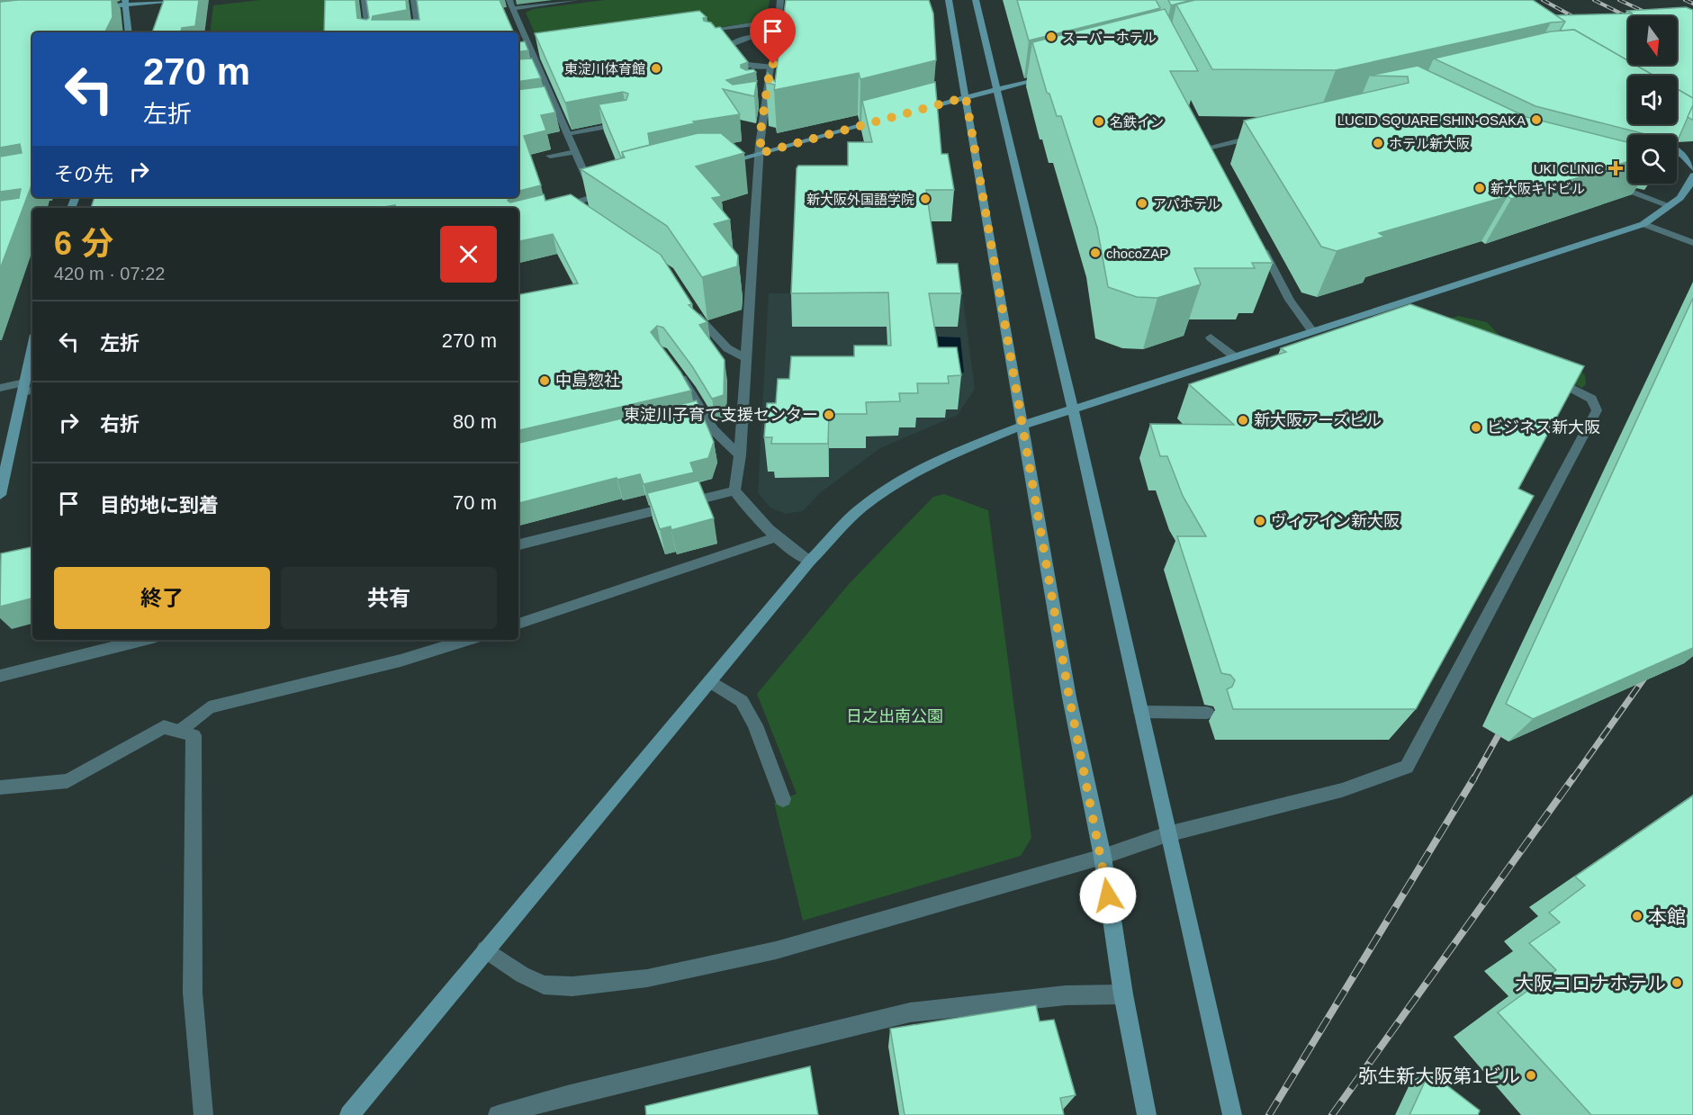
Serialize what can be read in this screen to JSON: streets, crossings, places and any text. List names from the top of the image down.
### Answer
{
  "parks": ["日之出南公園"],
  "places": {
    "other": [
      "スーパーホテル",
      "東淀川体育館",
      "LUCID SQUARE SHIN-OSAKA",
      "名鉄イン",
      "ホテル新大阪",
      "新大阪キドビル",
      "新大阪外国語学院",
      "アパホテル",
      "chocoZAP",
      "中島惣社",
      "東淀川子育て支援センター",
      "新大阪アーズビル",
      "ビジネス新大阪",
      "ヴィアイン新大阪",
      "本館",
      "大阪コロナホテル",
      "弥生新大阪第1ビル"
    ],
    "health": ["UKI CLINIC"]
  },
  "north": "bottom",
  "page": {
    "turn": ["270 m", "左折"],
    "then": "その先",
    "heading": ["6 分", "420 m · 07:22"],
    "list": [
      {
        "name": "左折",
        "value": "270 m"
      },
      {
        "name": "右折",
        "value": "80 m"
      },
      {
        "name": "目的地に到着",
        "value": "70 m"
      }
    ],
    "buttons": ["終了", "共有"]
  }
}
